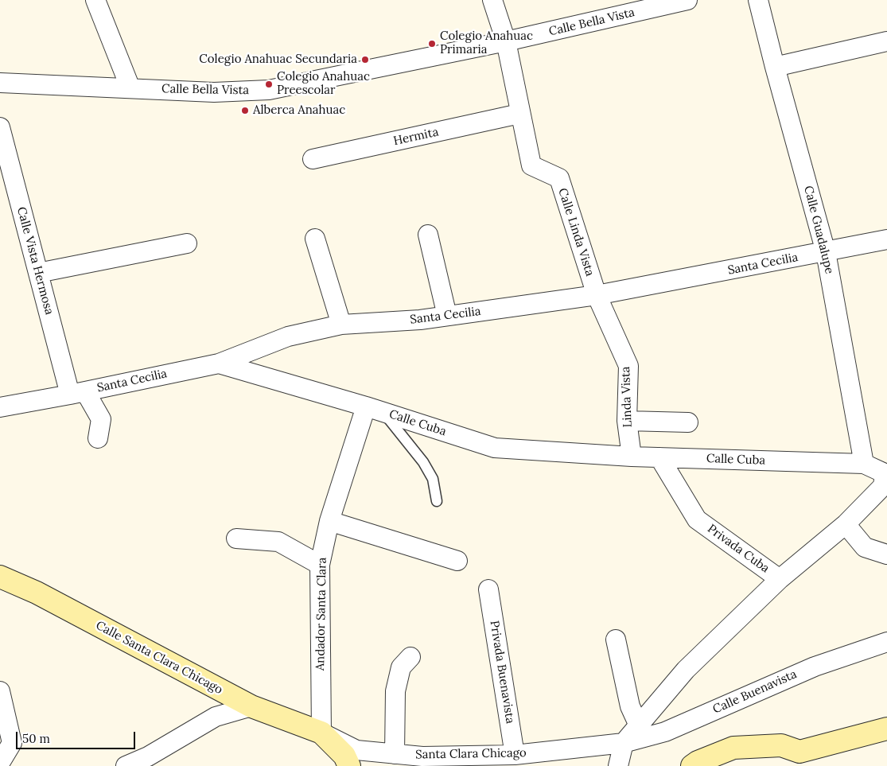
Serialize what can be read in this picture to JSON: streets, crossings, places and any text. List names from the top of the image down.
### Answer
{
  "streets": {
    "street": [
      "Calle Bella Vista",
      "Hermita",
      "Calle Guadalupe",
      "Calle Linda Vista",
      "Calle Vista Hermosa",
      "Santa Cecilia",
      "Linda Vista",
      "Calle Cuba",
      "Privada Cuba",
      "Andador Santa Clara",
      "Calle Santa Clara Chicago",
      "Privada Buenavista",
      "Calle Buenavista",
      "Santa Clara Chicago"
    ]
  },
  "crossings": [
    ["Calle Bella Vista", "Calle Linda Vista"],
    ["Hermita", "Calle Linda Vista"],
    ["Calle Guadalupe", "Santa Cecilia"],
    ["Calle Guadalupe", "Calle Cuba"],
    ["Calle Linda Vista", "Santa Cecilia"],
    ["Calle Linda Vista", "Linda Vista"],
    ["Calle Vista Hermosa", "Santa Cecilia"],
    ["Santa Cecilia", "Linda Vista"],
    ["Santa Cecilia", "Calle Cuba"],
    ["Linda Vista", "Calle Cuba"],
    ["Calle Cuba", "Privada Cuba"],
    ["Calle Cuba", "Andador Santa Clara"],
    ["Calle Cuba", "Calle Buenavista"],
    ["Calle Cuba", "Santa Clara Chicago"],
    ["Andador Santa Clara", "Calle Santa Clara Chicago"],
    ["Andador Santa Clara", "Santa Clara Chicago"],
    ["Calle Santa Clara Chicago", "Santa Clara Chicago"],
    ["Privada Buenavista", "Santa Clara Chicago"],
    ["Calle Buenavista", "Santa Clara Chicago"]
  ],
  "places": [
    "Colegio Anahuac Primaria",
    "Colegio Anahuac Secundaria",
    "Colegio Anahuac Preescolar",
    "Alberca Anahuac"
  ],
  "scale_bar": "50 m"
}
